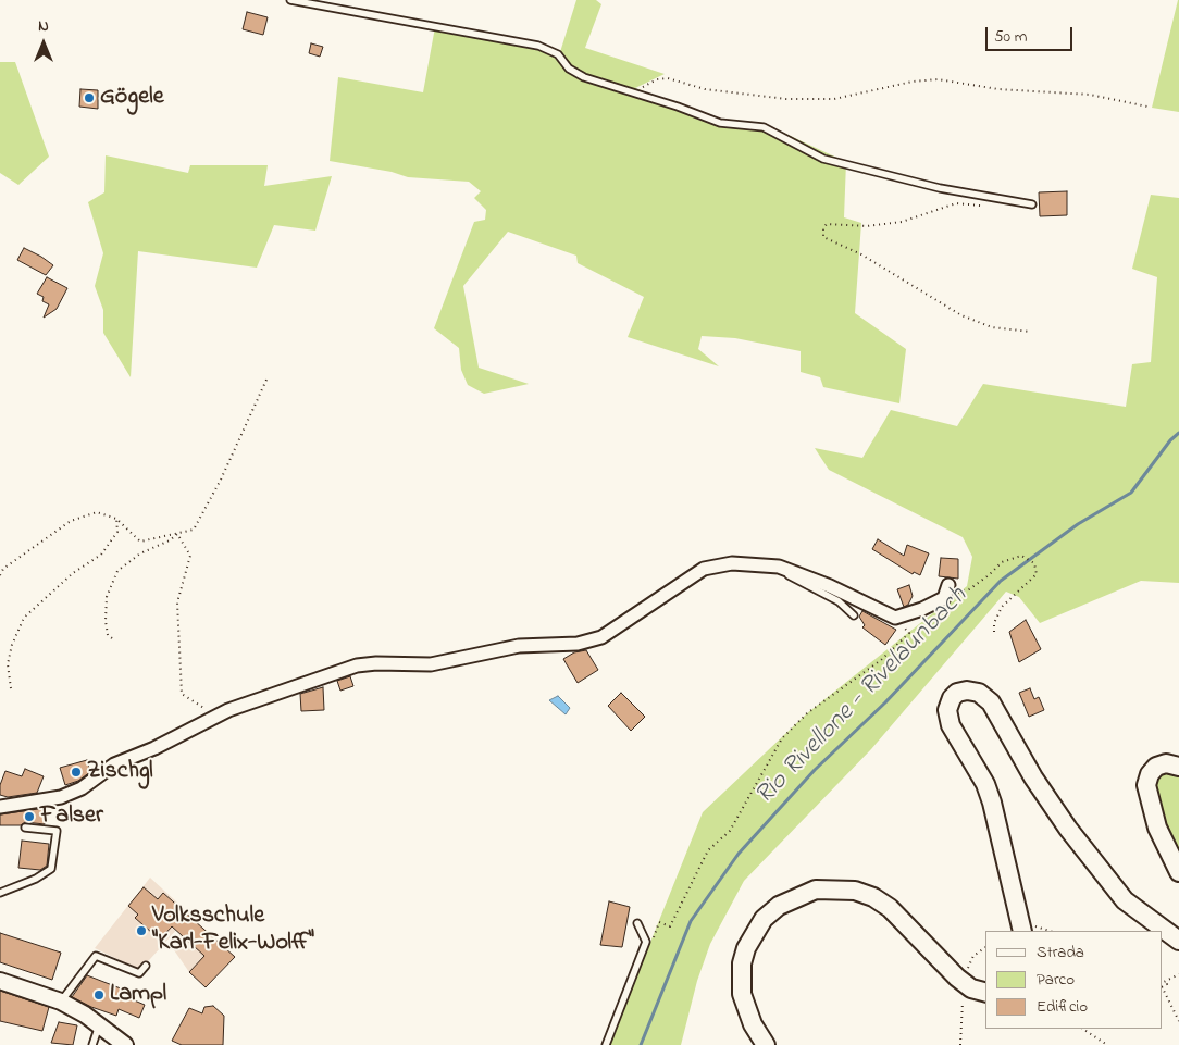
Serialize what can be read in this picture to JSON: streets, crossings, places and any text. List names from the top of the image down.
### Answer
{
  "water": ["Rio Rivellone - Rivelaunbach"],
  "places": [
    "Gögele",
    "Zischgl",
    "Falser",
    "Volksschule \"Karl-Felix-Wolff\"",
    "Lampl"
  ],
  "legend": ["Strada", "Parco", "Edificio"],
  "scale_bar": "50 m",
  "north": "top"
}
